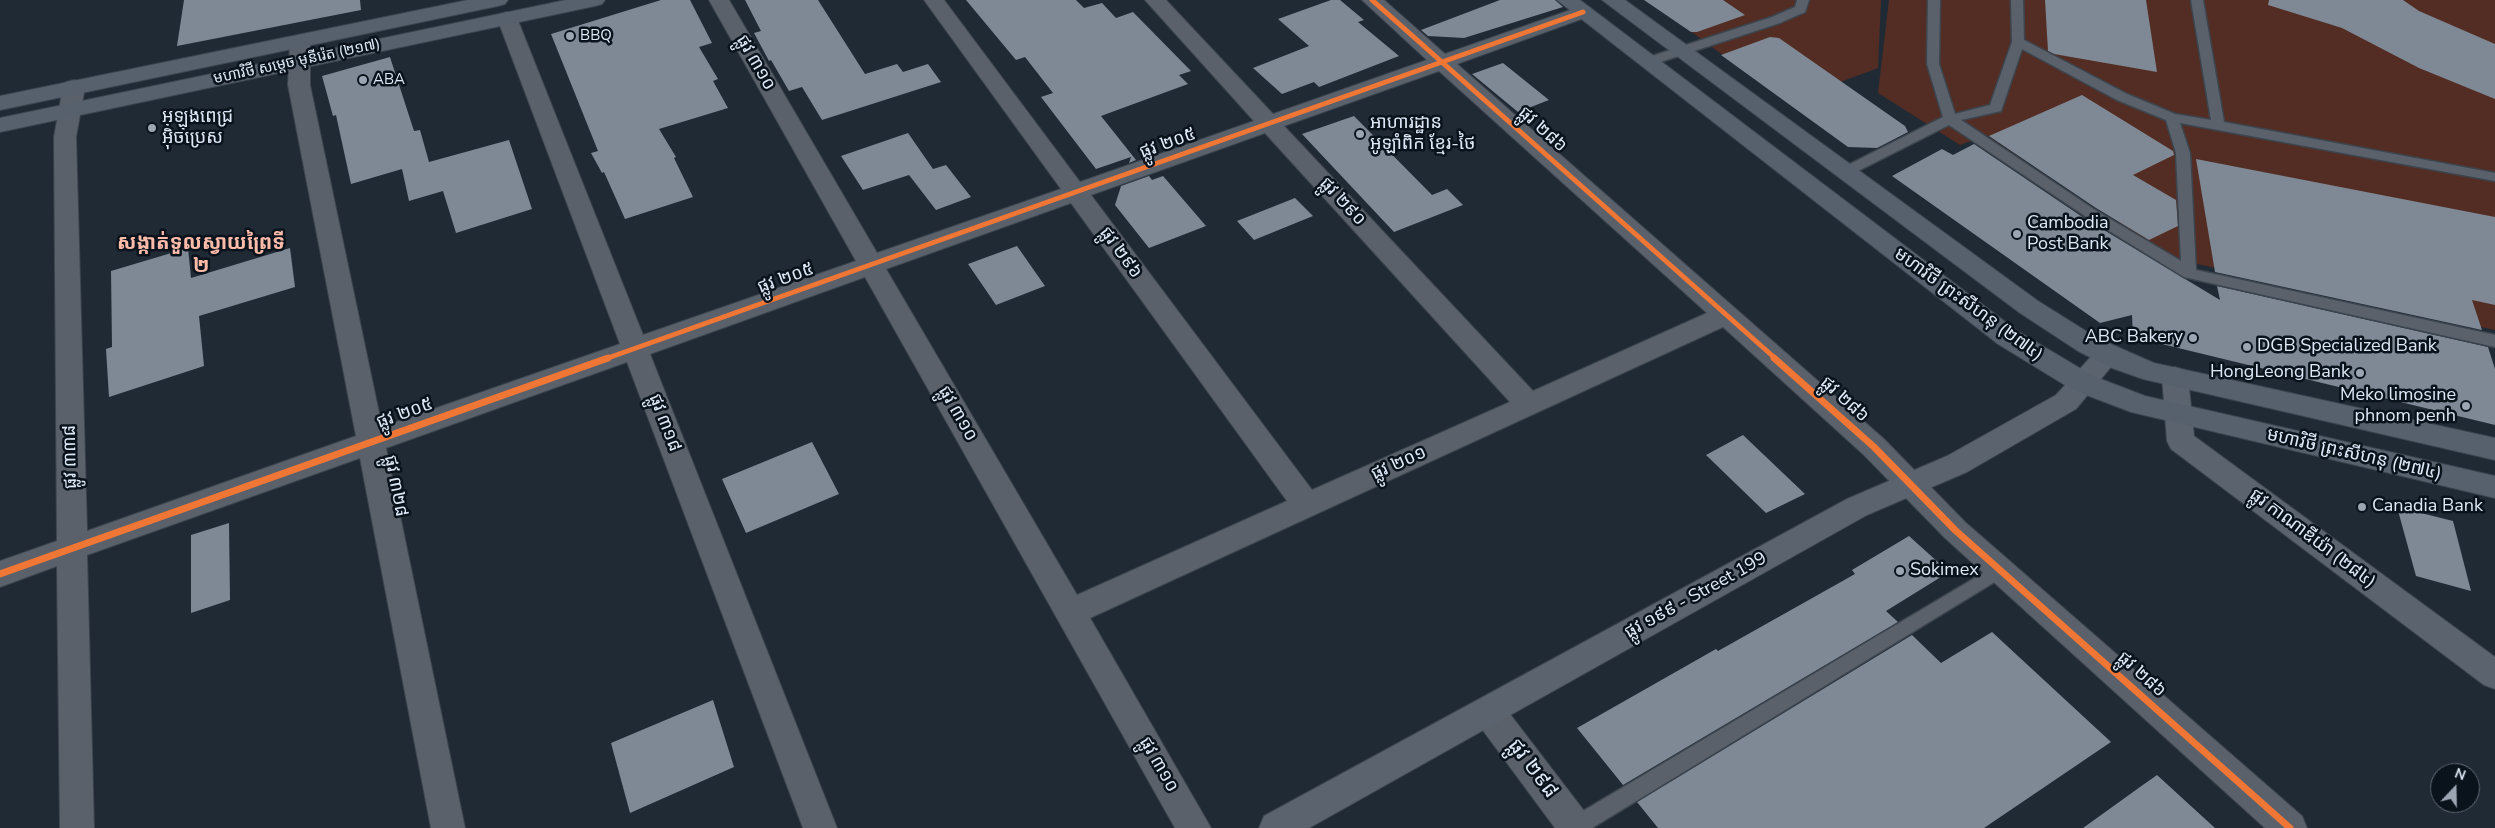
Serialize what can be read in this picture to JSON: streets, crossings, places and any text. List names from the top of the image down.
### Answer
{
  "streets": {
    "main road": ["មហាវិថី សម្តេច មុនីរ៉េត (២១៧)", "មហាវិថី ព្រះសីហនុ (២៧៤)"],
    "street": [
      "ផ្លូវ ៣១០",
      "ផ្លូវ ២៨៦",
      "ផ្លូវ ២០៥",
      "ផ្លូវ ២៩០",
      "ផ្លូវ ២៩៦",
      "ផ្លូវ ៣១៨",
      "ផ្លូវ ៣៣៨",
      "ផ្លូវ ២០១",
      "ផ្លូវ ៣២៨",
      "ផ្លូវ កាណាឌីយ៉ា (២៨៤)",
      "ផ្លូវ ១៩៩ - Street 199",
      "ផ្លូវ ២៩៨"
    ]
  },
  "crossings": [
    ["មហាវិថី សម្តេច មុនីរ៉េត (២១៧)", "ផ្លូវ ៣១៨"],
    ["មហាវិថី សម្តេច មុនីរ៉េត (២១៧)", "ផ្លូវ ៣៣៨"],
    ["មហាវិថី សម្តេច មុនីរ៉េត (២១៧)", "ផ្លូវ ៣២៨"],
    ["ផ្លូវ ៣១០", "ផ្លូវ ២០៥"],
    ["ផ្លូវ ៣១០", "ផ្លូវ ២០១"],
    ["ផ្លូវ ២៨៦", "ផ្លូវ ២០៥"],
    ["ផ្លូវ ២៨៦", "ផ្លូវ ២០១"],
    ["ផ្លូវ ២៨៦", "ផ្លូវ ១៩៩ - Street 199"],
    ["ផ្លូវ ២០៥", "ផ្លូវ ២៩០"],
    ["ផ្លូវ ២០៥", "ផ្លូវ ២៩៦"],
    ["ផ្លូវ ២០៥", "មហាវិថី ព្រះសីហនុ (២៧៤)"],
    ["ផ្លូវ ២០៥", "ផ្លូវ ៣១៨"],
    ["ផ្លូវ ២០៥", "ផ្លូវ ៣៣៨"],
    ["ផ្លូវ ២០៥", "ផ្លូវ ៣២៨"],
    ["ផ្លូវ ២៩០", "ផ្លូវ ២០១"],
    ["ផ្លូវ ២៩៦", "ផ្លូវ ២០១"],
    ["មហាវិថី ព្រះសីហនុ (២៧៤)", "ផ្លូវ កាណាឌីយ៉ា (២៨៤)"],
    ["មហាវិថី ព្រះសីហនុ (២៧៤)", "ផ្លូវ ១៩៩ - Street 199"],
    ["ផ្លូវ ១៩៩ - Street 199", "ផ្លូវ ២៩៨"]
  ],
  "districts": ["សង្កាត់ទួលស្វាយព្រៃទី ២"],
  "places": [
    "BBQ",
    "ABA",
    "អុឡុងពេជ្រ អ៊ិចប្រេស",
    "អាហារដ្ឋាន អូឡាំពិក ខ្មែរ-ថៃ",
    "Cambodia Post Bank",
    "ABC Bakery",
    "DGB Specialized Bank",
    "HongLeong Bank",
    "Meko limosine phnom penh",
    "Canadia Bank",
    "Sokimex"
  ],
  "north": "top"
}
